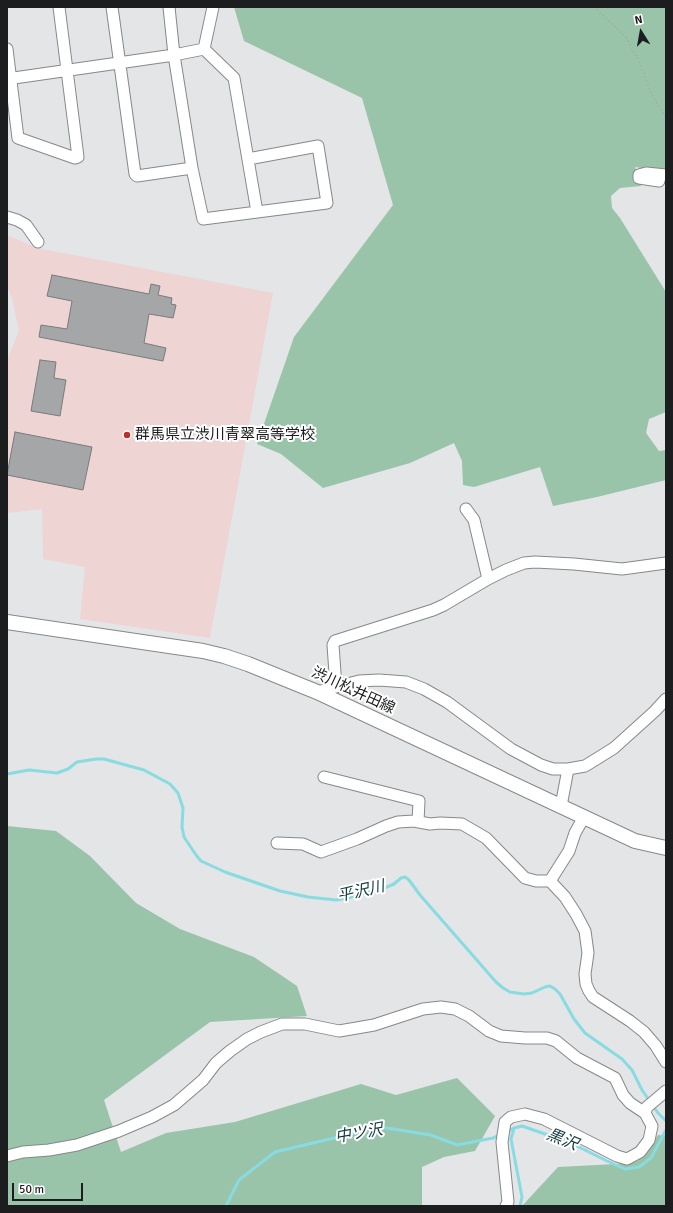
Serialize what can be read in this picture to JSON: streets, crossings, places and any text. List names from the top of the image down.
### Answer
{
  "streets": {
    "main road": ["渋川松井田線"]
  },
  "water": ["平沢川", "中ツ沢", "黒沢"],
  "places": ["群馬県立渋川青翠高等学校"],
  "scale_bar": "50 m",
  "north": "top"
}
